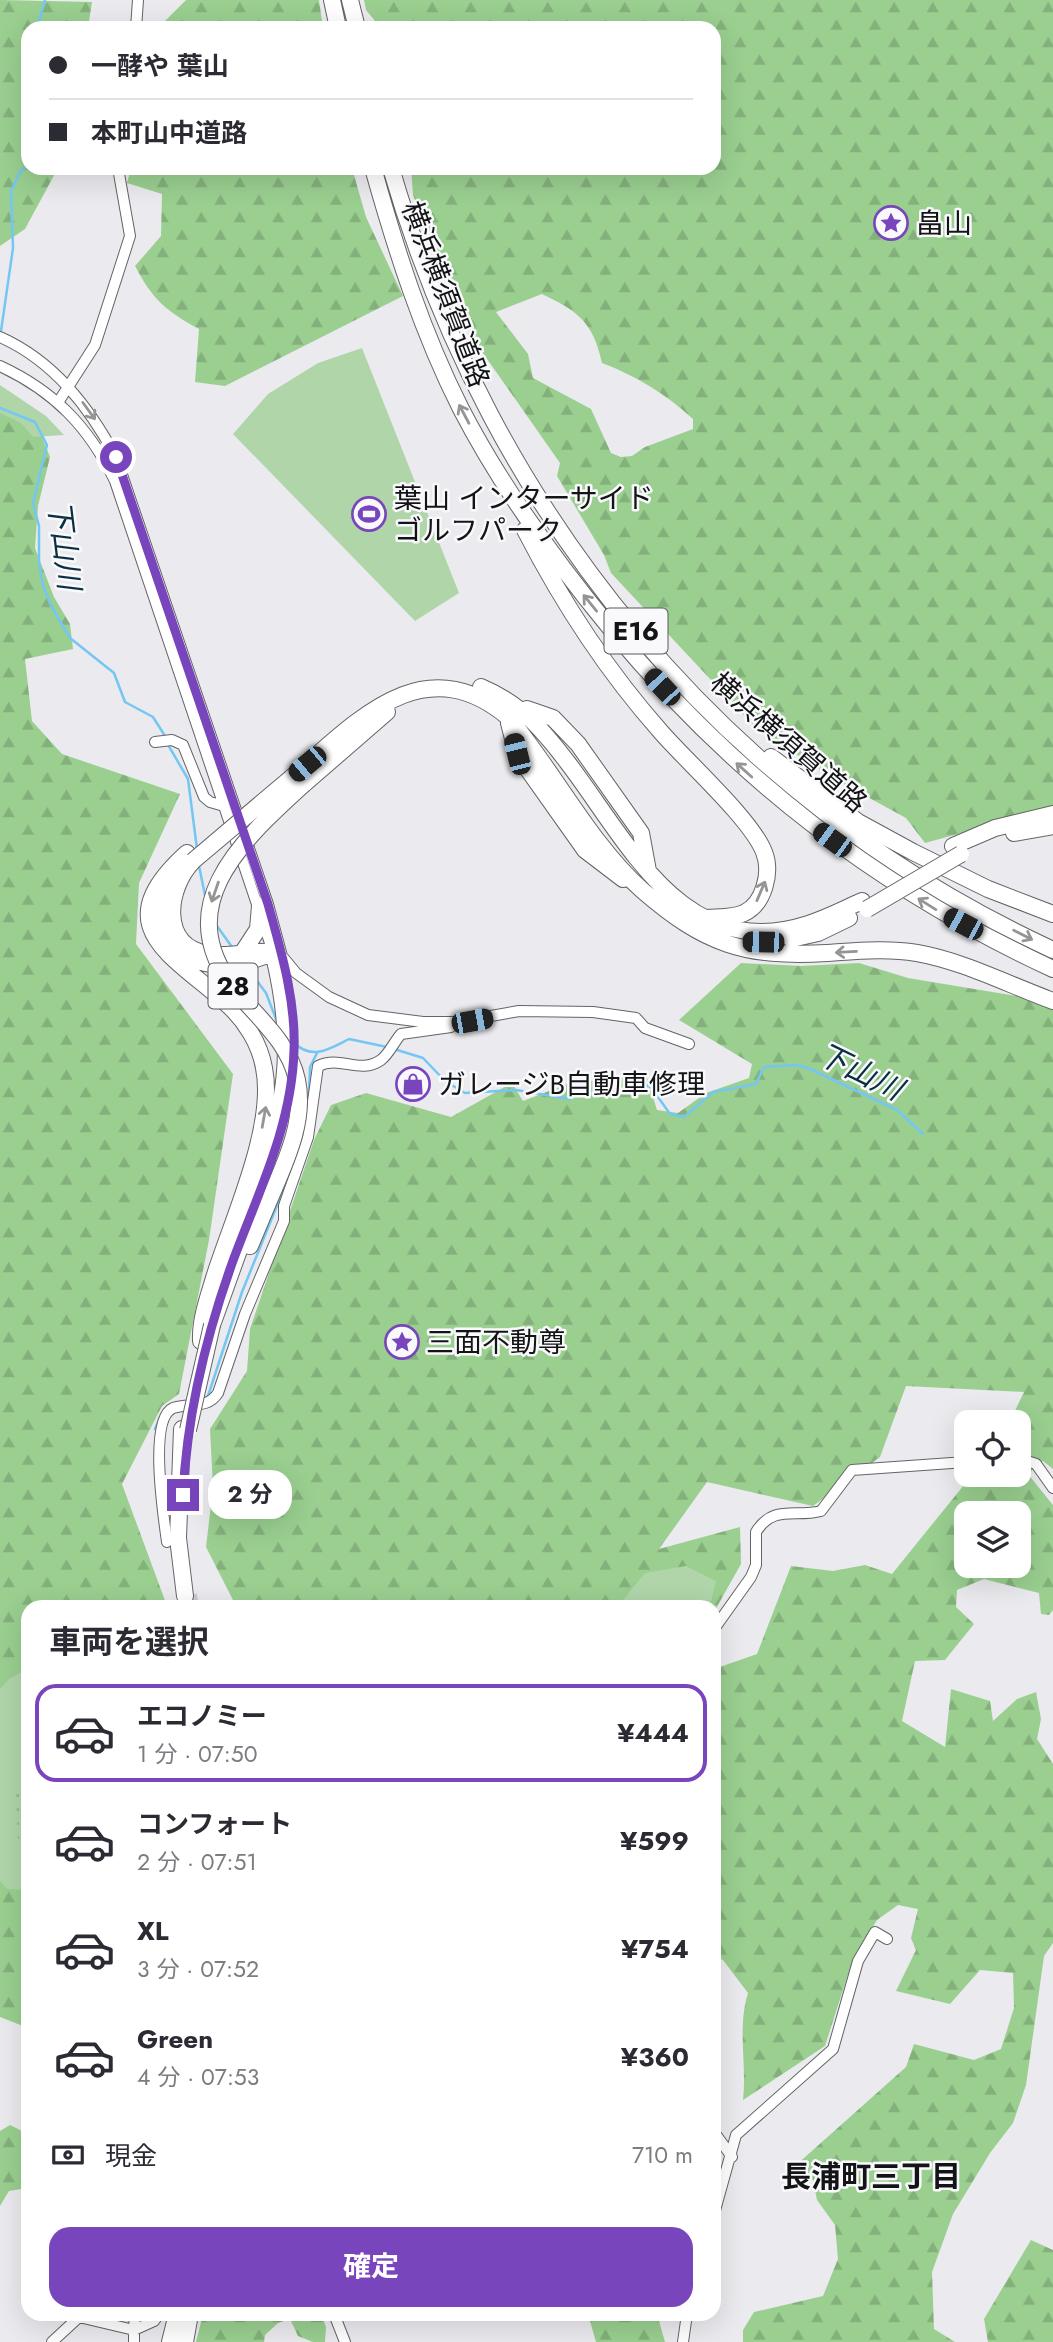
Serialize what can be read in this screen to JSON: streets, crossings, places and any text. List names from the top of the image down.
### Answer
{
  "streets": {
    "highway": ["横浜横須賀道路", "E16", "28"]
  },
  "districts": ["長浦町三丁目"],
  "water": ["下山川"],
  "places": {
    "place": ["畠山", "三面不動尊"],
    "sports": ["葉山 インターサイド ゴルフパーク"],
    "shop": ["ガレージB自動車修理"]
  },
  "page": {
    "banner": ["一酵や 葉山", "本町山中道路"],
    "bubble": "2 分",
    "heading": "車両を選択",
    "list": [
      {
        "name": "エコノミー",
        "note": "1 分 · 07:50",
        "value": "¥444"
      },
      {
        "name": "コンフォート",
        "note": "2 分 · 07:51",
        "value": "¥599"
      },
      {
        "name": "XL",
        "note": "3 分 · 07:52",
        "value": "¥754"
      },
      {
        "name": "Green",
        "note": "4 分 · 07:53",
        "value": "¥360"
      }
    ],
    "pay": ["現金", "710 m"],
    "buttons": "確定"
  }
}
